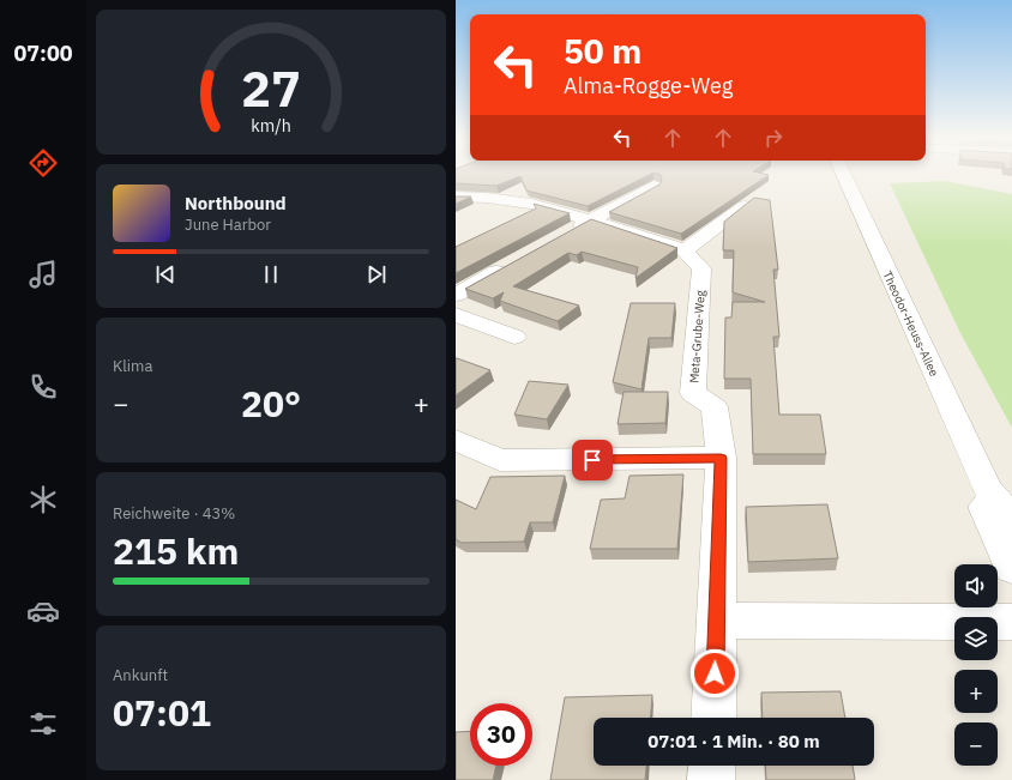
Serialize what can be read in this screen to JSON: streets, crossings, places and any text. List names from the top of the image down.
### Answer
{
  "streets": {
    "street": ["Theodor-Heuss-Allee", "Meta-Grube-Weg"]
  },
  "page": {
    "tabs": "07:00",
    "turn": ["50 m", "Alma-Rogge-Weg"],
    "song": ["Northbound", "June Harbor"],
    "tile": [
      "Klima",
      ["Reichweite · 43%", "215 km"],
      ["Ankunft", "07:01"]
    ],
    "heat": ["−", "20°", "+"],
    "map_buttons": ["+", "−"],
    "limit": "30",
    "trip": "07:01 · 1 Min. · 80 m",
    "gauge": ["27", "km/h"]
  }
}
